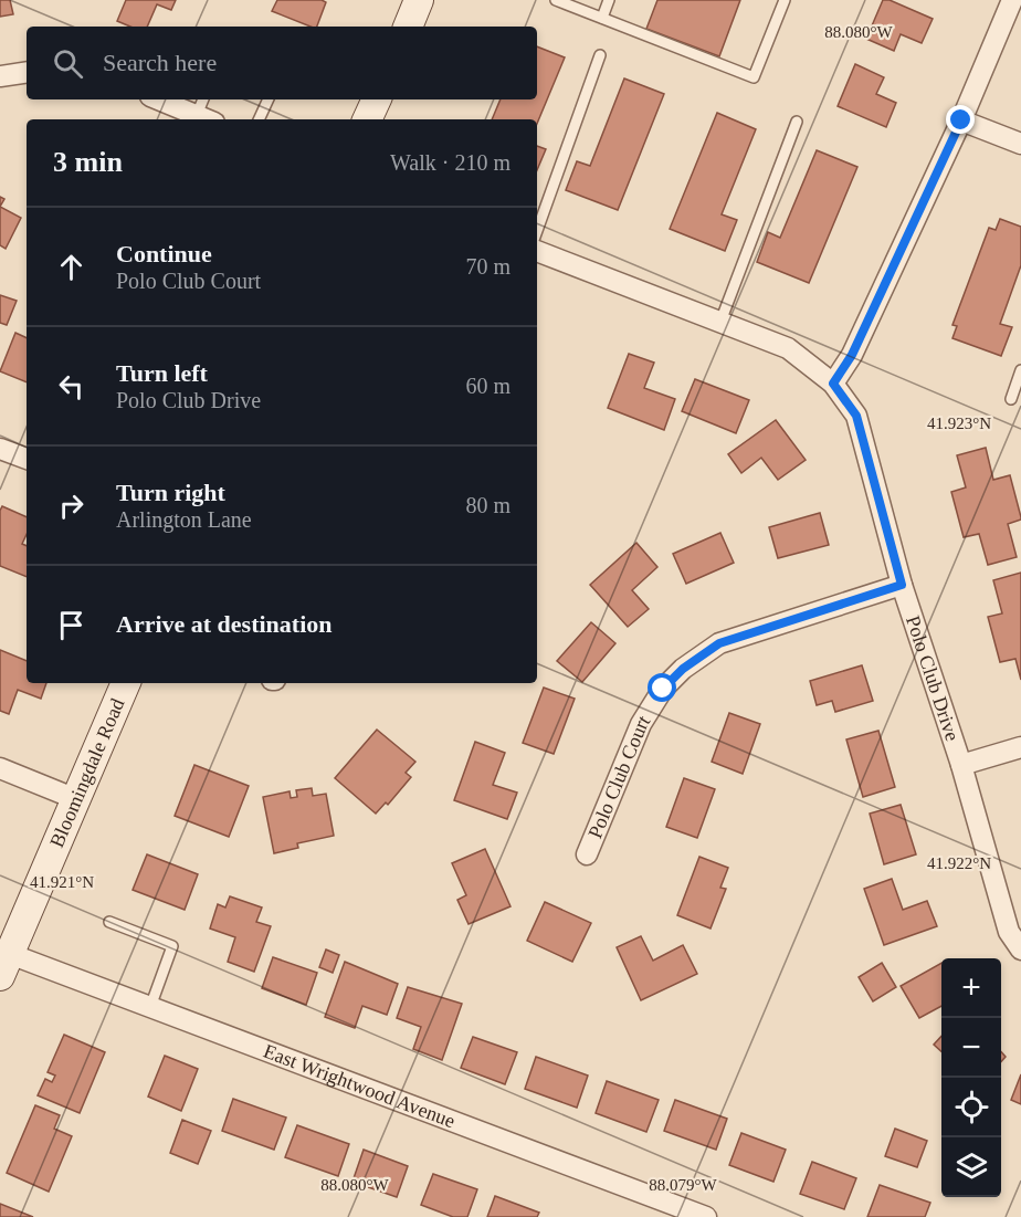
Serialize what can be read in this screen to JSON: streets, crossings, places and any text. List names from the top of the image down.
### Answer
{
  "streets": {
    "main road": ["Bloomingdale Road"],
    "street": ["Polo Club Drive", "Polo Club Court", "East Wrightwood Avenue"]
  },
  "crossings": [
    ["Polo Club Drive", "Polo Club Court"],
    ["Bloomingdale Road", "East Wrightwood Avenue"]
  ],
  "page": {
    "search": "Search here",
    "heading": ["3 min", "Walk · 210 m"],
    "list": [
      ["Continue", "Polo Club Court", "70 m"],
      ["Turn left", "Polo Club Drive", "60 m"],
      ["Turn right", "Arlington Lane", "80 m"],
      "Arrive at destination"
    ],
    "map_buttons": ["+", "−"]
  },
  "coordinates": [
    "88.080°W",
    "41.923°N",
    "41.922°N",
    "41.921°N",
    "88.079°W"
  ]
}
